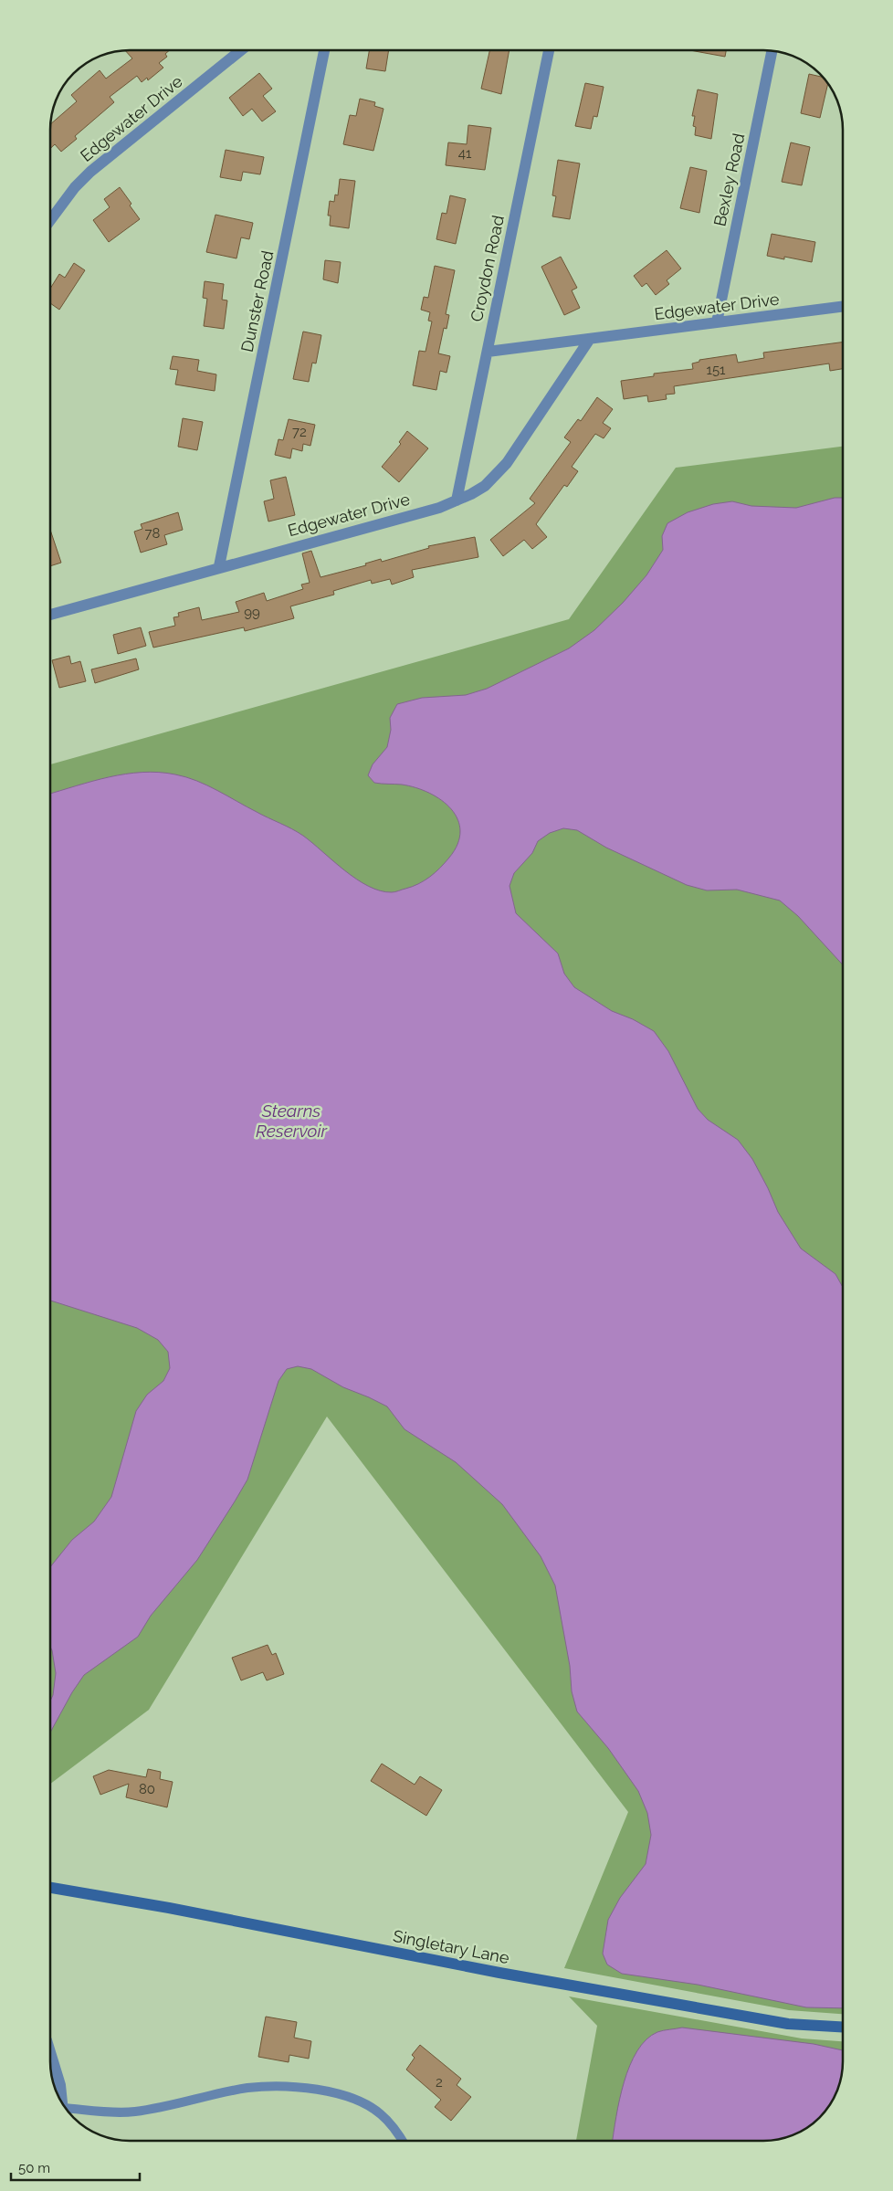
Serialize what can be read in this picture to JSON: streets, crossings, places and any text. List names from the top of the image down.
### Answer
{
  "streets": {
    "street": [
      "Edgewater Drive",
      "Bexley Road",
      "Croydon Road",
      "Dunster Road",
      "Singletary Lane"
    ]
  },
  "crossings": [
    ["Edgewater Drive", "Bexley Road"],
    ["Edgewater Drive", "Croydon Road"],
    ["Edgewater Drive", "Dunster Road"]
  ],
  "water": ["Stearns Reservoir"],
  "house_numbers": [
    "41",
    "151",
    "72",
    "78",
    "99",
    "80",
    "2"
  ],
  "scale_bar": "50 m"
}
